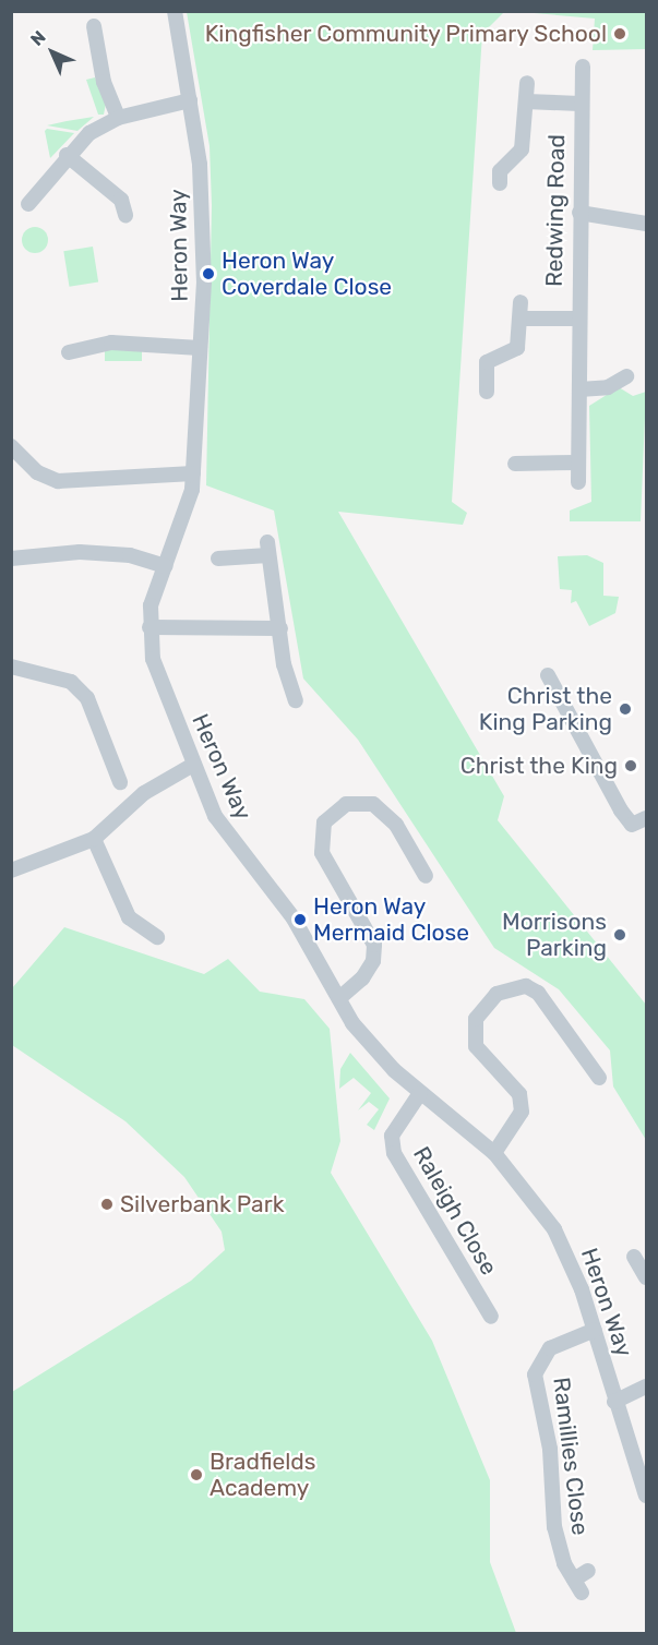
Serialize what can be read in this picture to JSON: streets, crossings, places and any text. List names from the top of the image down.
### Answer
{
  "streets": {
    "street": [
      "Redwing Road",
      "Heron Way",
      "Raleigh Close",
      "Ramillies Close"
    ]
  },
  "crossings": [
    ["Heron Way", "Raleigh Close"],
    ["Heron Way", "Ramillies Close"]
  ],
  "places": [
    "Kingfisher Community Primary School",
    "Heron Way Coverdale Close",
    "Christ the King Parking",
    "Christ the King",
    "Heron Way Mermaid Close",
    "Morrisons Parking",
    "Silverbank Park",
    "Bradfields Academy"
  ],
  "north": "top left"
}
